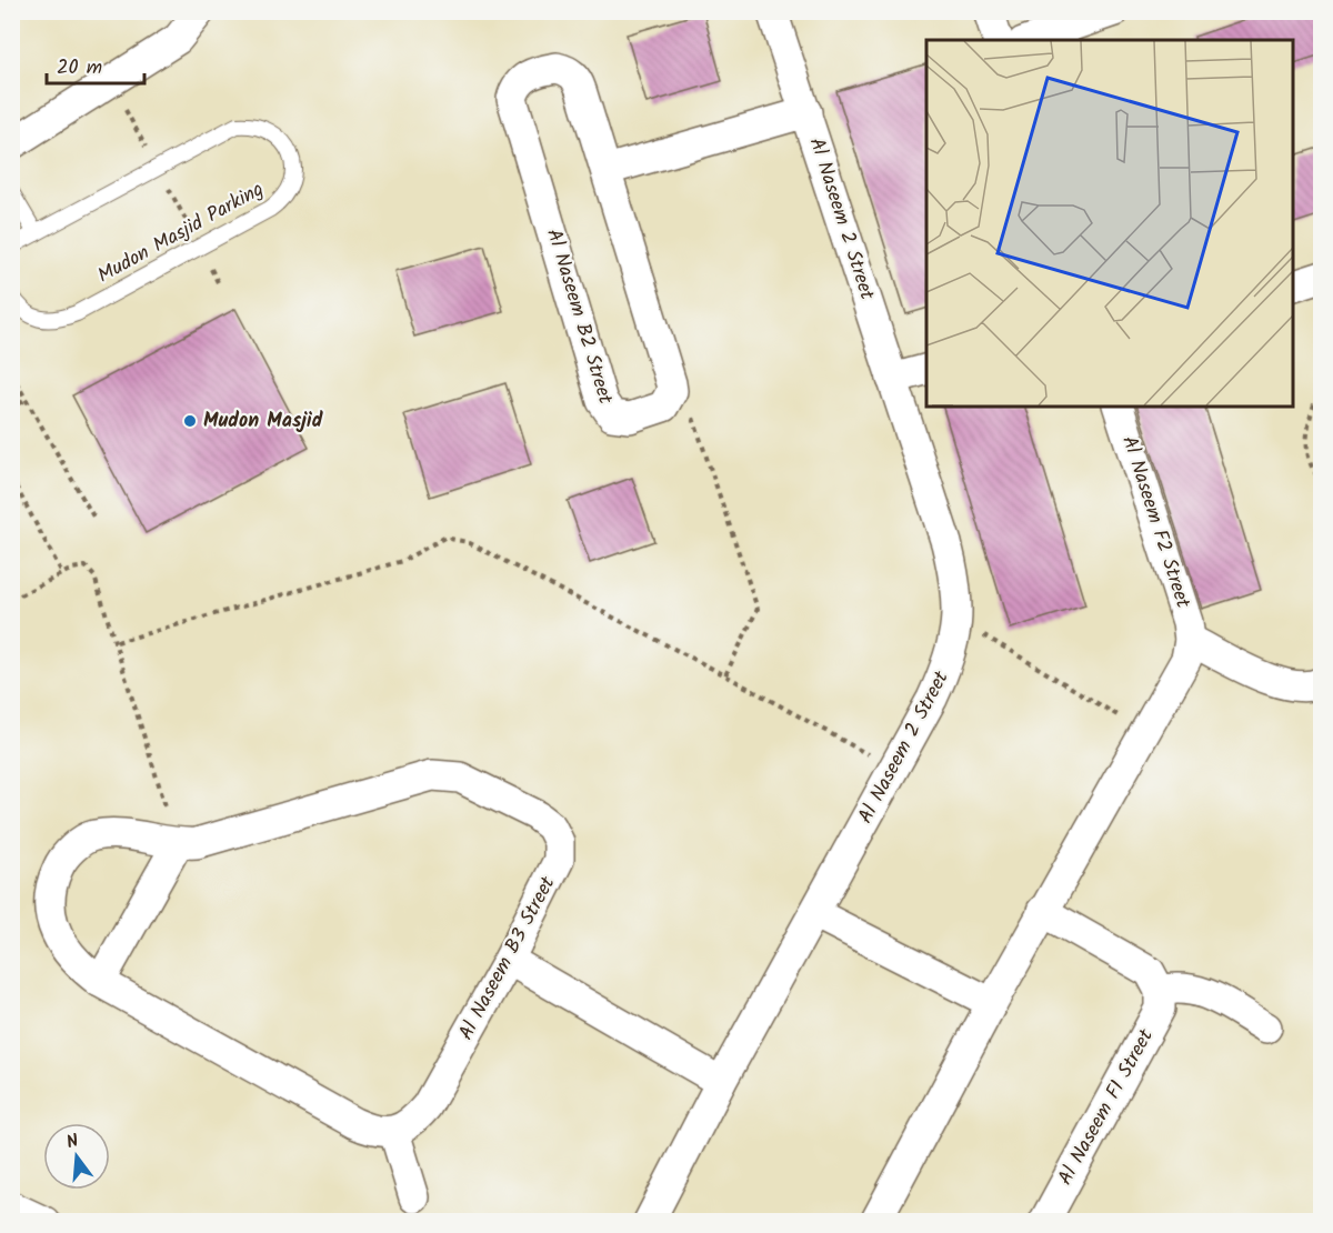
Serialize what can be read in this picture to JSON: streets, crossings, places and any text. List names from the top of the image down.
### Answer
{
  "streets": {
    "street": [
      "Al Naseem 2 Street",
      "Al Naseem B2 Street",
      "Al Naseem F2 Street",
      "Al Naseem B3 Street",
      "Al Naseem F1 Street"
    ],
    "lane": ["Mudon Masjid Parking"]
  },
  "places": ["Mudon Masjid"],
  "scale_bar": "20 m",
  "north": "top"
}
